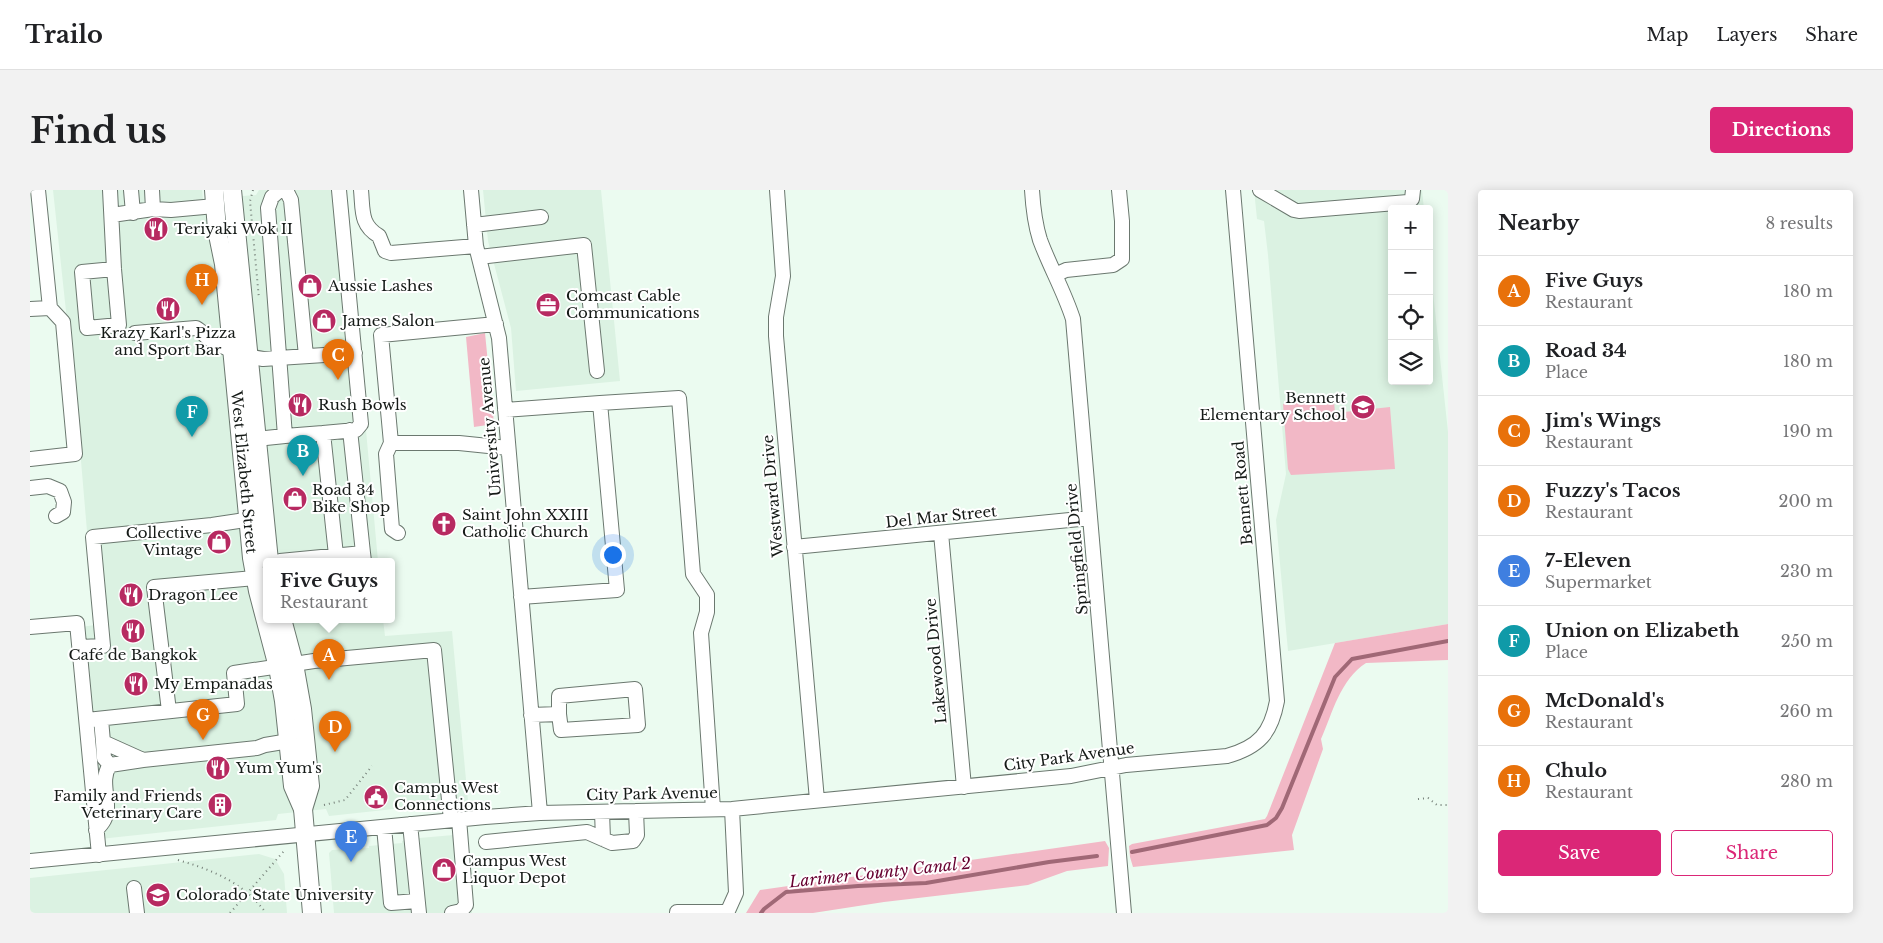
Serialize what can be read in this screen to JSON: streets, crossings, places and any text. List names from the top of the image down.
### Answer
{
  "streets": {
    "main road": ["West Elizabeth Street"],
    "street": [
      "University Avenue",
      "Bennett Road",
      "Westward Drive",
      "Del Mar Street",
      "Springfield Drive",
      "Lakewood Drive",
      "City Park Avenue"
    ]
  },
  "crossings": [
    ["University Avenue", "City Park Avenue"],
    ["West Elizabeth Street", "City Park Avenue"],
    ["Bennett Road", "City Park Avenue"],
    ["Westward Drive", "Del Mar Street"],
    ["Westward Drive", "City Park Avenue"],
    ["Del Mar Street", "Springfield Drive"],
    ["Del Mar Street", "Lakewood Drive"],
    ["Springfield Drive", "City Park Avenue"],
    ["Lakewood Drive", "City Park Avenue"]
  ],
  "water": ["Larimer County Canal 2"],
  "places": {
    "restaurant": [
      "Teriyaki Wok II",
      "Krazy Karl's Pizza and Sport Bar",
      "Rush Bowls",
      "Dragon Lee",
      "Café de Bangkok",
      "My Empanadas",
      "Yum Yum's"
    ],
    "shop": [
      "Aussie Lashes",
      "James Salon",
      "Road 34 Bike Shop",
      "Collective Vintage",
      "Campus West Liquor Depot"
    ],
    "office": ["Comcast Cable Communications"],
    "school or university": ["Bennett Elementary School", "Colorado State University"],
    "church": ["Saint John XXIII Catholic Church"],
    "public building": ["Campus West Connections"],
    "building": ["Family and Friends Veterinary Care"]
  },
  "page": {
    "header": "Trailo",
    "nav": ["Map", "Layers", "Share"],
    "buttons": [
      "Directions",
      ["Save", "Share"]
    ],
    "title": "Find us",
    "heading": ["Nearby", "8 results"],
    "map_buttons": ["+", "−"],
    "list": [
      {
        "mark": "A",
        "name": "Five Guys",
        "note": "Restaurant",
        "value": "180 m"
      },
      {
        "mark": "B",
        "name": "Road 34",
        "note": "Place",
        "value": "180 m"
      },
      {
        "mark": "C",
        "name": "Jim's Wings",
        "note": "Restaurant",
        "value": "190 m"
      },
      {
        "mark": "D",
        "name": "Fuzzy's Tacos",
        "note": "Restaurant",
        "value": "200 m"
      },
      {
        "mark": "E",
        "name": "7-Eleven",
        "note": "Supermarket",
        "value": "230 m"
      },
      {
        "mark": "F",
        "name": "Union on Elizabeth",
        "note": "Place",
        "value": "250 m"
      },
      {
        "mark": "G",
        "name": "McDonald's",
        "note": "Restaurant",
        "value": "260 m"
      },
      {
        "mark": "H",
        "name": "Chulo",
        "note": "Restaurant",
        "value": "280 m"
      }
    ],
    "pins": [
      "H",
      "C",
      "F",
      "B",
      "A",
      "G",
      "D",
      "E"
    ],
    "popup": ["Five Guys", "Restaurant"]
  }
}
